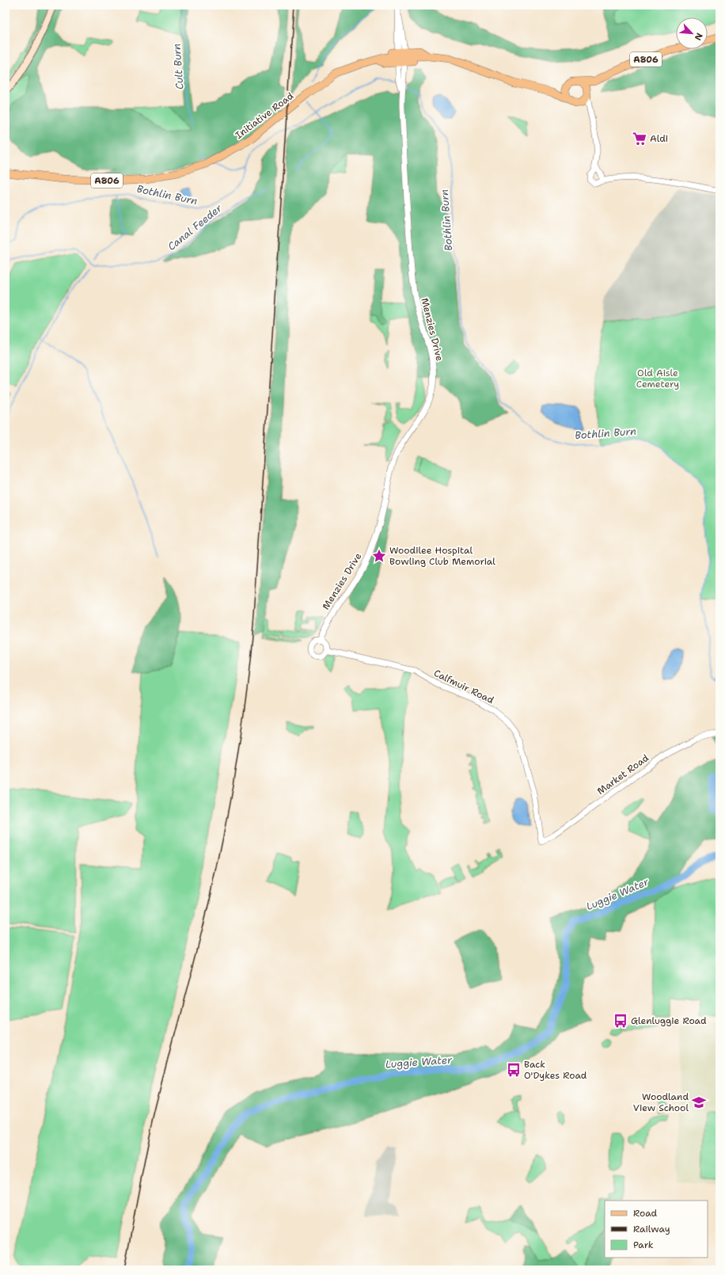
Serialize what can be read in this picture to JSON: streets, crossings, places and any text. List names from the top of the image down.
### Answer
{
  "streets": {
    "main road": ["A806", "Initiative Road"],
    "street": ["Menzies Drive", "Calfmuir Road", "Market Road"]
  },
  "crossings": [
    ["A806", "Initiative Road"],
    ["Initiative Road", "Menzies Drive"],
    ["Menzies Drive", "Calfmuir Road"],
    ["Calfmuir Road", "Market Road"]
  ],
  "water": [
    "Cult Burn",
    "Bothlin Burn",
    "Canal Feeder",
    "Luggie Water"
  ],
  "parks": ["Old Aisle Cemetery"],
  "places": {
    "supermarket": ["Aldi"],
    "place": ["Woodilee Hospital Bowling Club Memorial"],
    "bus stop": ["Glenluggie Road", "Back O'Dykes Road"],
    "school or university": ["Woodland View School"]
  },
  "legend": ["Road", "Railway", "Park"],
  "north": "bottom right"
}
